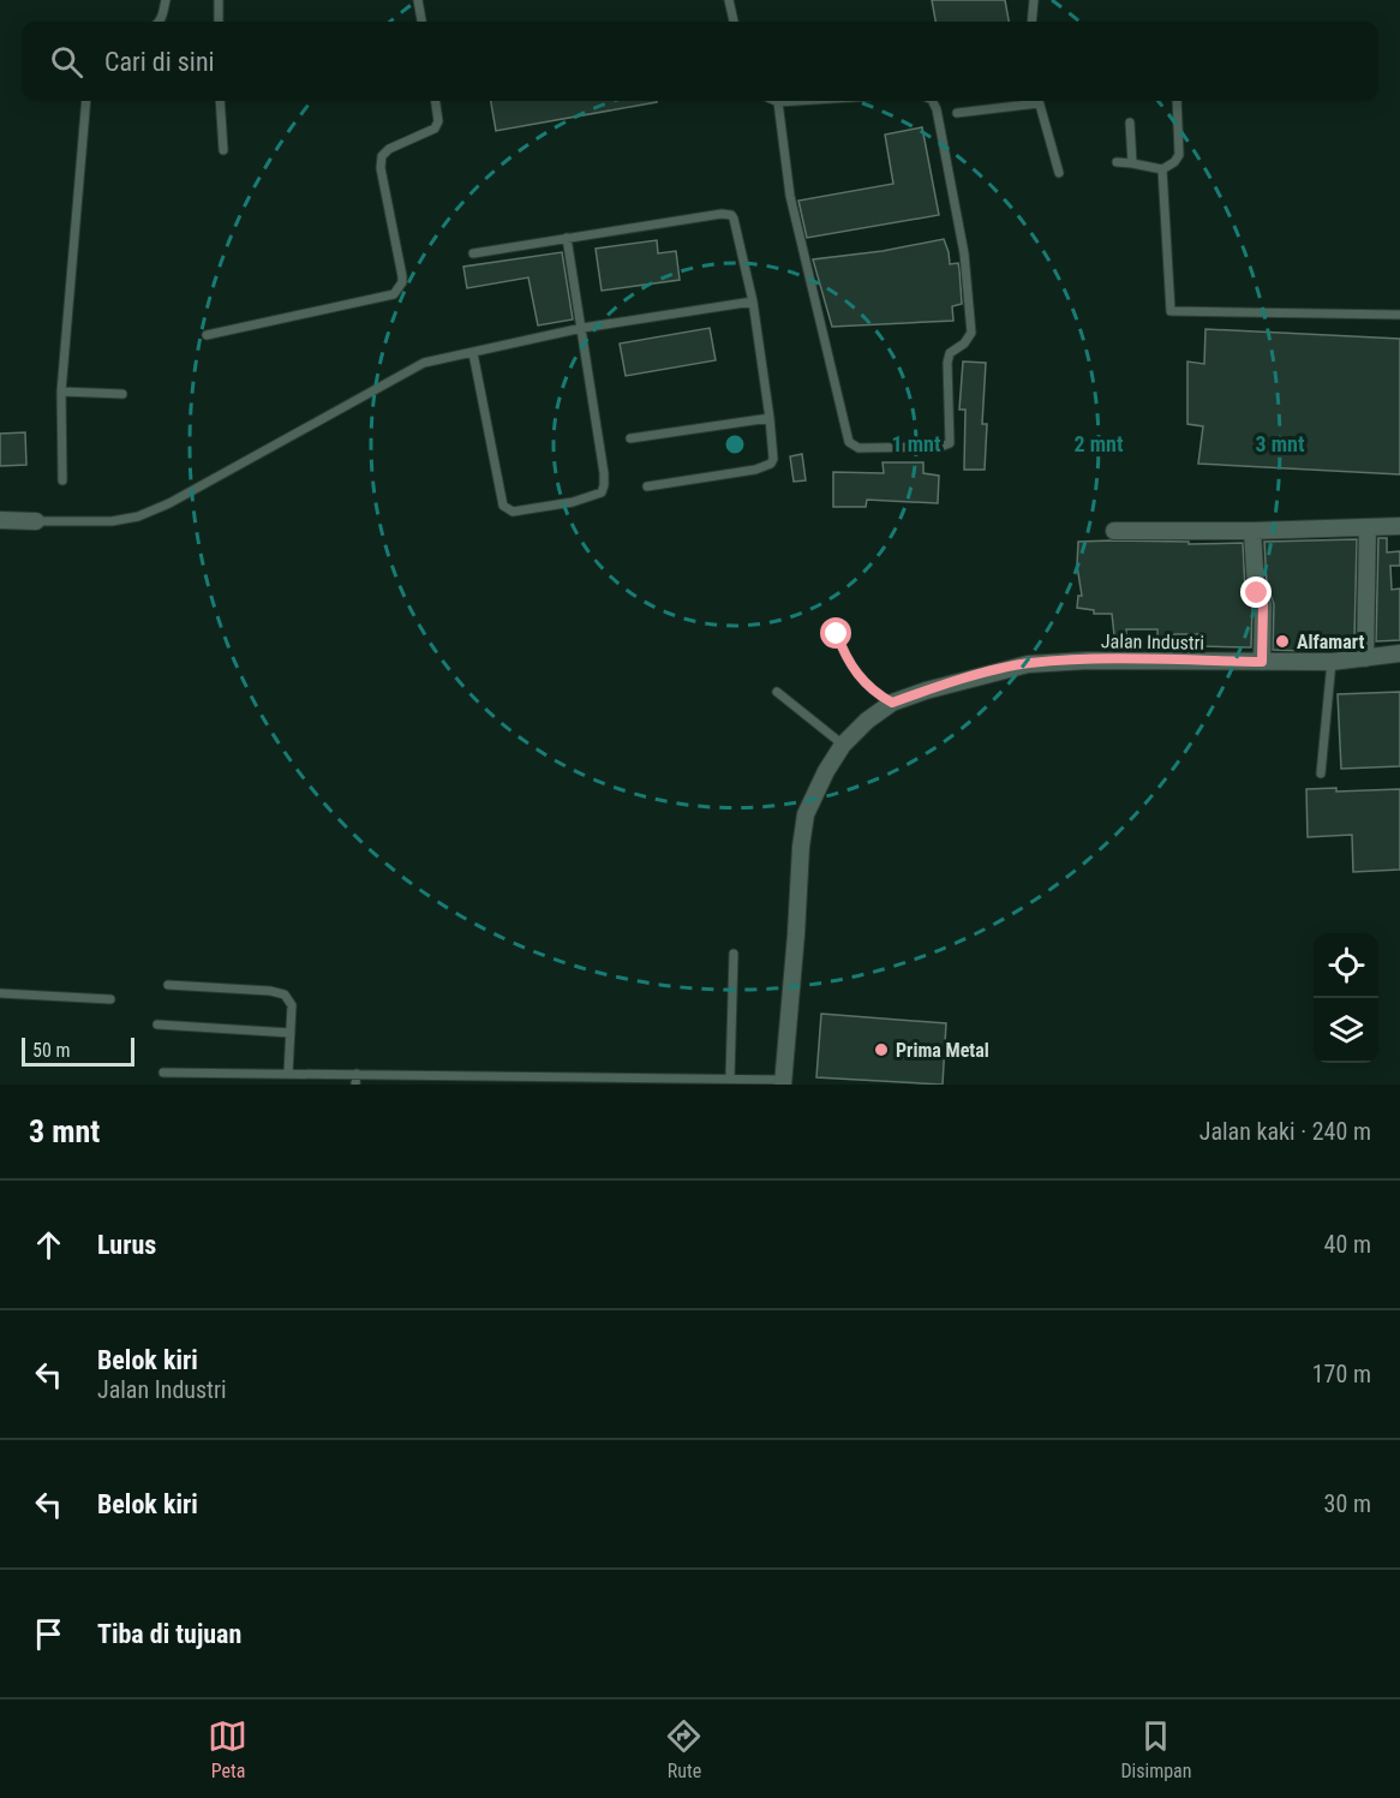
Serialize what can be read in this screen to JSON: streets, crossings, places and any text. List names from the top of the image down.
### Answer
{
  "streets": {
    "street": ["Jalan Industri"]
  },
  "places": ["Alfamart", "Prima Metal"],
  "scale_bar": "50 m",
  "page": {
    "search": "Cari di sini",
    "scale": "50 m",
    "heading": ["3 mnt", "Jalan kaki · 240 m"],
    "list": [
      ["Lurus", "40 m"],
      ["Belok kiri", "Jalan Industri", "170 m"],
      ["Belok kiri", "30 m"],
      "Tiba di tujuan"
    ],
    "nav": ["Peta", "Rute", "Disimpan"]
  },
  "rings": ["1 mnt", "2 mnt", "3 mnt"]
}
